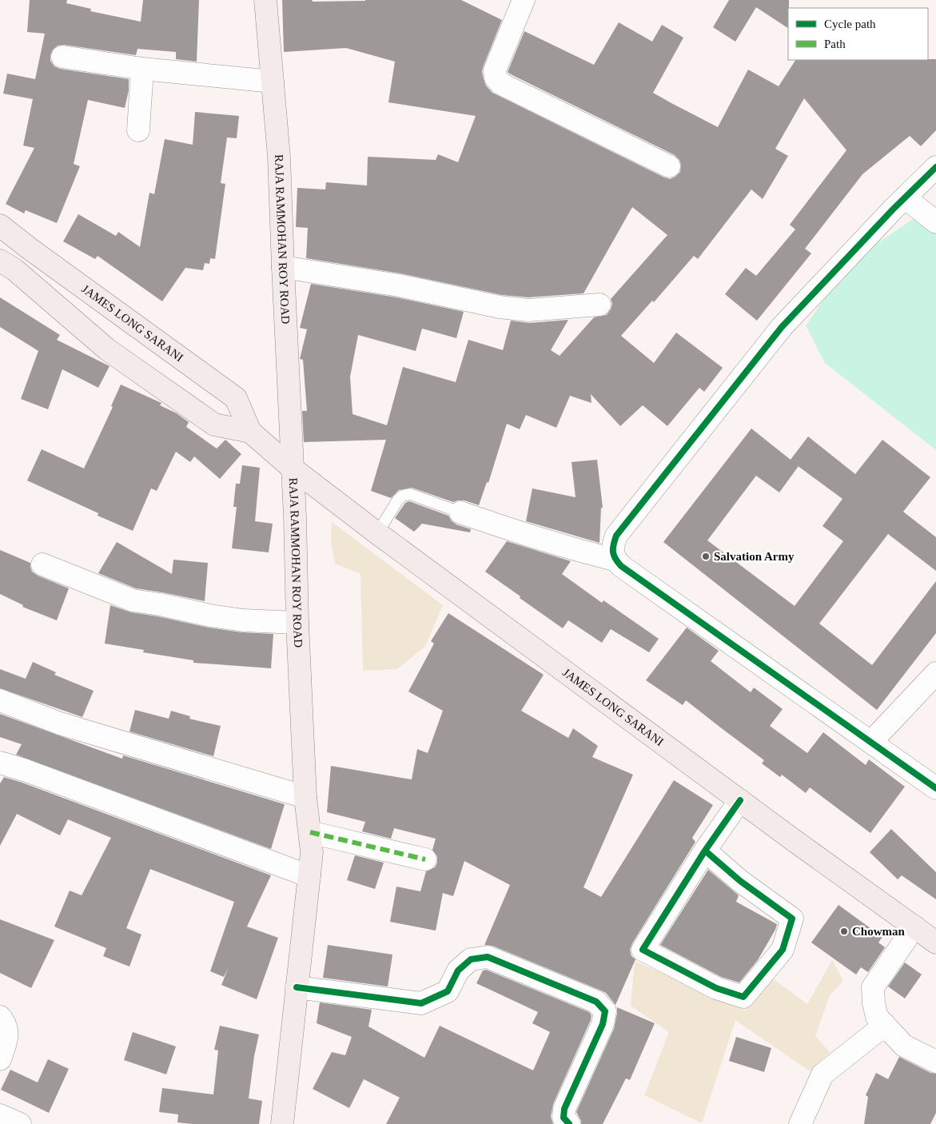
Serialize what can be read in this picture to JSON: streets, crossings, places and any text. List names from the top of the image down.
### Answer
{
  "streets": {
    "main road": ["RAJA RAMMOHAN ROY ROAD", "JAMES LONG SARANI"]
  },
  "crossings": [
    ["RAJA RAMMOHAN ROY ROAD", "JAMES LONG SARANI"]
  ],
  "places": ["Salvation Army", "Chowman"],
  "legend": ["Cycle path", "Path"]
}
